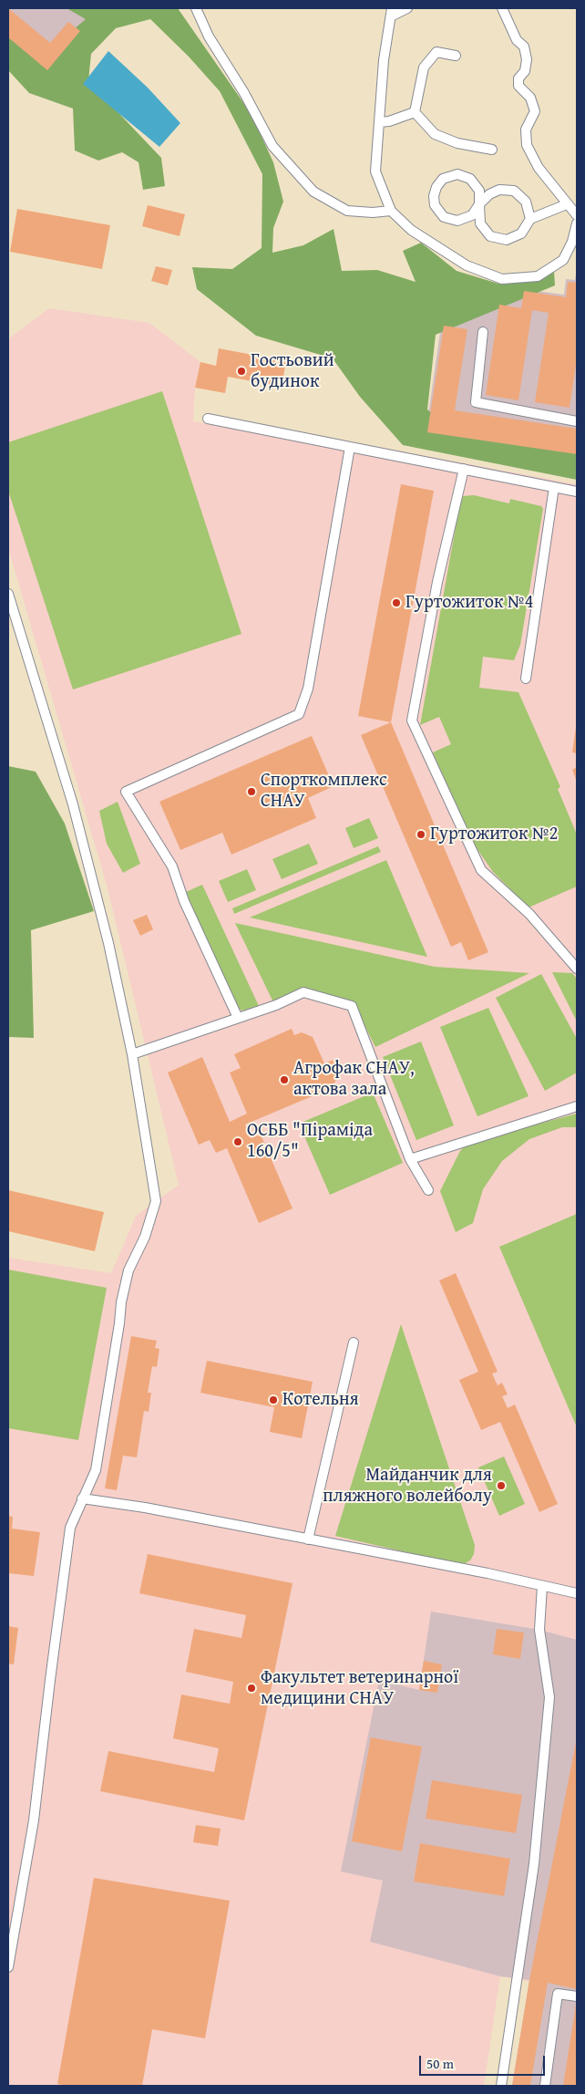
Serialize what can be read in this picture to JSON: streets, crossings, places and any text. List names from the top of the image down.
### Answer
{
  "places": [
    "Гостьовий будинок",
    "Гуртожиток №4",
    "Спорткомплекс СНАУ",
    "Гуртожиток №2",
    "Агрофак СНАУ, актова зала",
    "ОСББ \"Піраміда 160/5\"",
    "Котельня",
    "Майданчик для пляжного волейболу",
    "Факультет ветеринарної медицини СНАУ"
  ],
  "scale_bar": "50 m"
}
